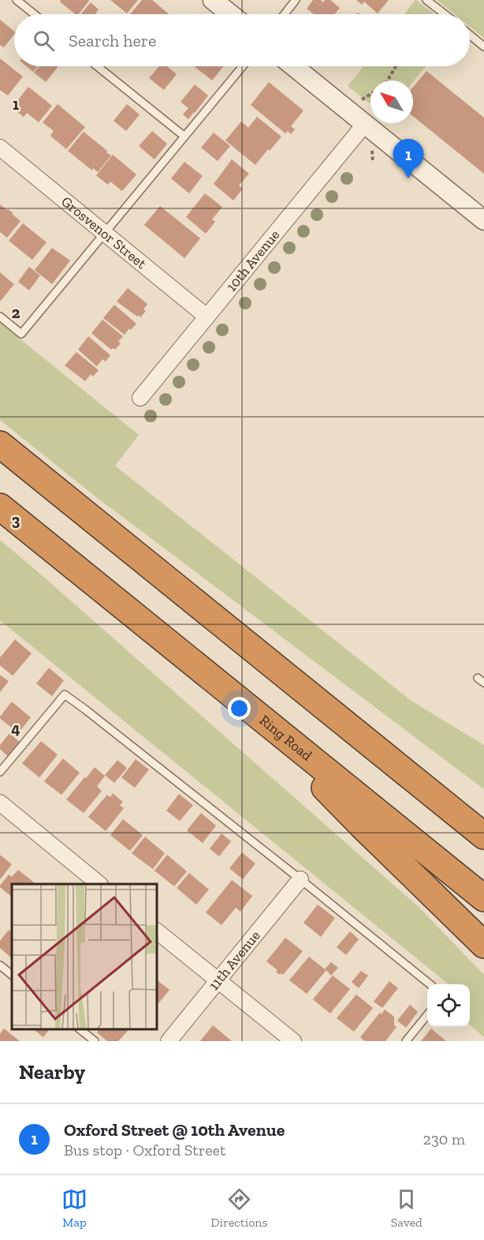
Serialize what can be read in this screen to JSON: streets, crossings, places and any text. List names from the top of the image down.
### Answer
{
  "streets": {
    "highway": ["Ring Road"],
    "street": ["Grosvenor Street", "10th Avenue", "11th Avenue"]
  },
  "crossings": [
    ["Grosvenor Street", "10th Avenue"]
  ],
  "north": "top left",
  "page": {
    "search": "Search here",
    "pins": "1",
    "heading": "Nearby",
    "list": [
      {
        "mark": "1",
        "name": "Oxford Street @ 10th Avenue",
        "note": "Bus stop · Oxford Street",
        "value": "230 m"
      }
    ],
    "nav": ["Map", "Directions", "Saved"]
  },
  "grid": {
    "rows": [
      "1",
      "2",
      "3",
      "4"
    ]
  }
}
